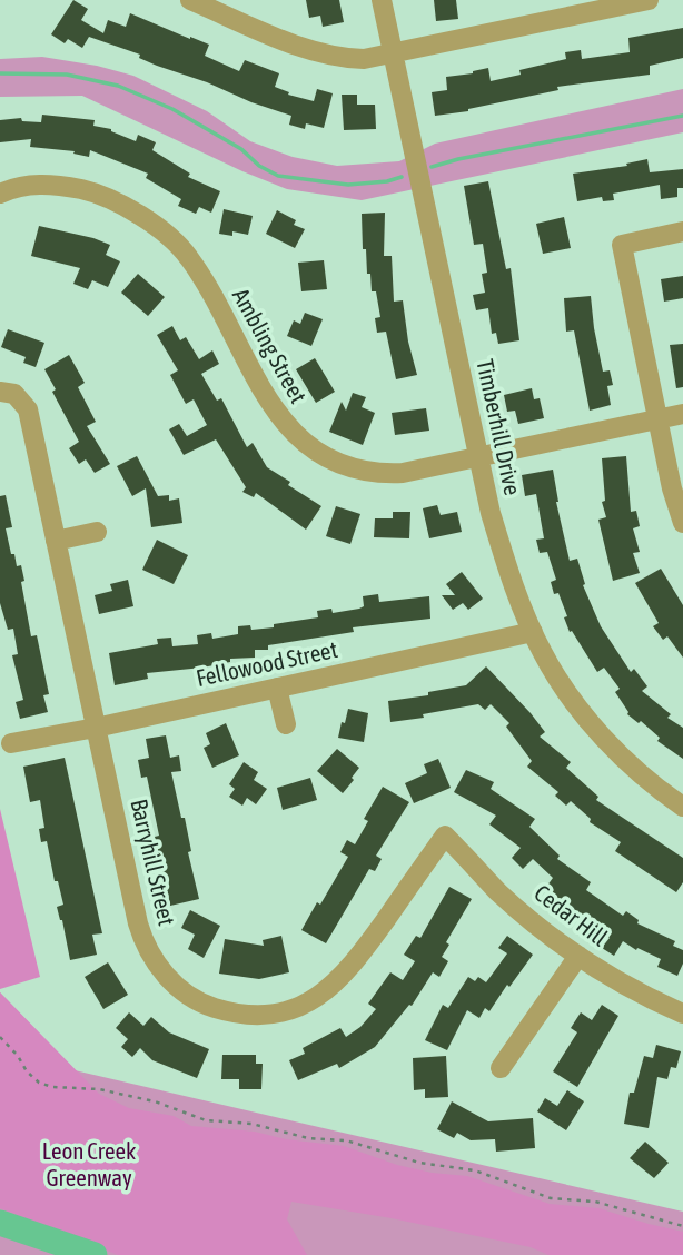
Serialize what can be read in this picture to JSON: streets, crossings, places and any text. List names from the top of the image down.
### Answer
{
  "streets": {
    "street": [
      "Ambling Street",
      "Timberhill Drive",
      "Fellowood Street",
      "Barryhill Street",
      "Cedar Hill"
    ]
  },
  "crossings": [
    ["Ambling Street", "Timberhill Drive"],
    ["Timberhill Drive", "Fellowood Street"],
    ["Fellowood Street", "Barryhill Street"],
    ["Barryhill Street", "Cedar Hill"]
  ],
  "parks": ["Leon Creek Greenway"]
}
